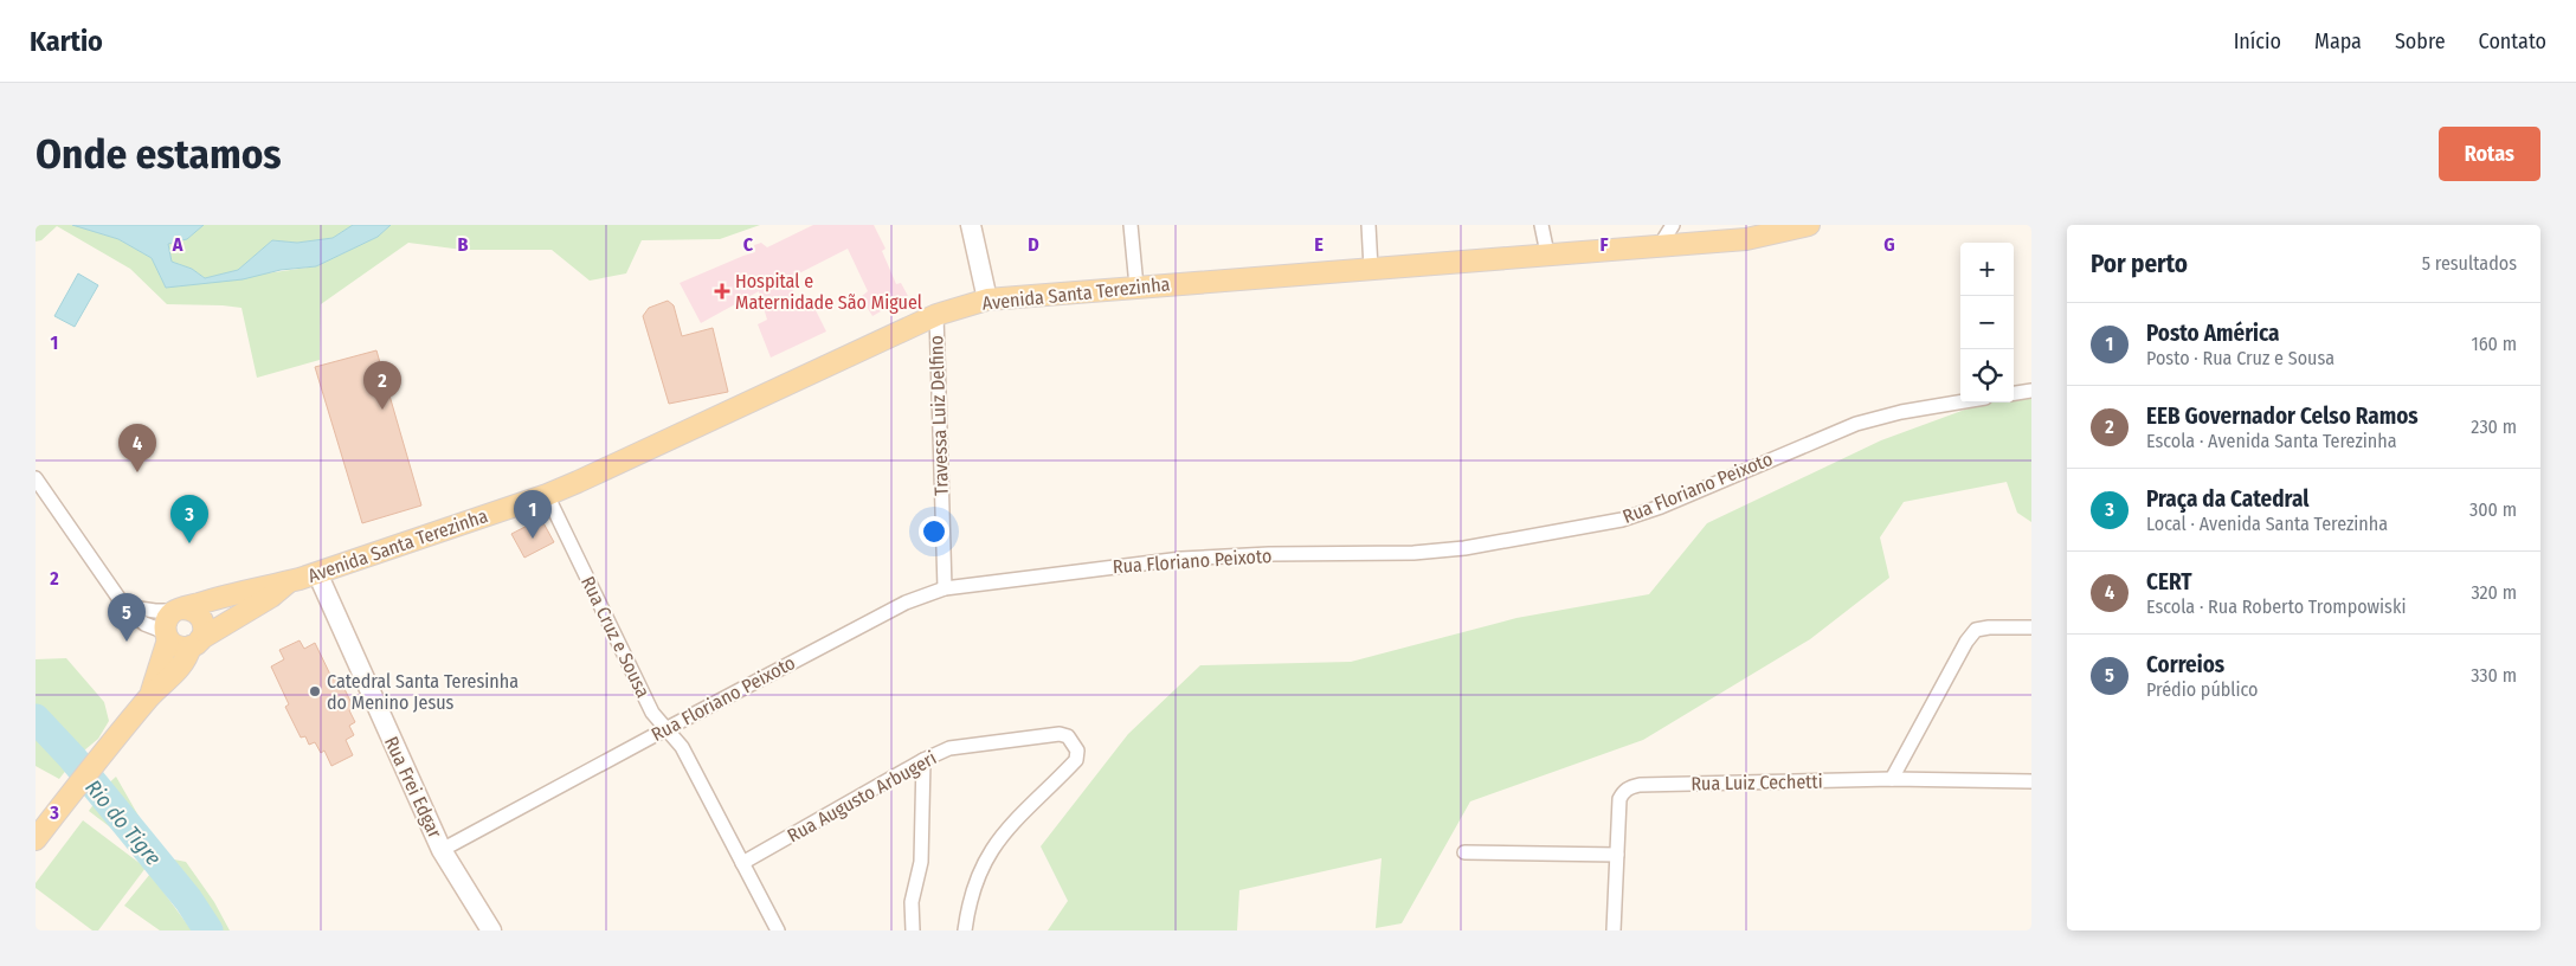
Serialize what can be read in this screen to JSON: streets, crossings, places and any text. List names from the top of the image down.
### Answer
{
  "streets": {
    "main road": ["Avenida Santa Terezinha"],
    "street": [
      "Travessa Luiz Delfino",
      "Rua Floriano Peixoto",
      "Rua Cruz e Sousa",
      "Rua Luiz Cechetti",
      "Rua Frei Edgar",
      "Rua Augusto Arbugeri"
    ]
  },
  "crossings": [
    ["Avenida Santa Terezinha", "Travessa Luiz Delfino"],
    ["Avenida Santa Terezinha", "Rua Cruz e Sousa"],
    ["Avenida Santa Terezinha", "Rua Frei Edgar"],
    ["Travessa Luiz Delfino", "Rua Floriano Peixoto"],
    ["Rua Floriano Peixoto", "Rua Cruz e Sousa"],
    ["Rua Floriano Peixoto", "Rua Frei Edgar"],
    ["Rua Cruz e Sousa", "Rua Augusto Arbugeri"]
  ],
  "water": ["Rio do Tigre"],
  "places": {
    "health": ["Hospital e Maternidade São Miguel"],
    "other": ["Catedral Santa Teresinha do Menino Jesus"]
  },
  "page": {
    "header": "Kartio",
    "nav": [
      "Início",
      "Mapa",
      "Sobre",
      "Contato"
    ],
    "buttons": "Rotas",
    "title": "Onde estamos",
    "heading": ["Por perto", "5 resultados"],
    "map_buttons": ["+", "−"],
    "list": [
      {
        "mark": "1",
        "name": "Posto América",
        "note": "Posto · Rua Cruz e Sousa",
        "value": "160 m"
      },
      {
        "mark": "2",
        "name": "EEB Governador Celso Ramos",
        "note": "Escola · Avenida Santa Terezinha",
        "value": "230 m"
      },
      {
        "mark": "3",
        "name": "Praça da Catedral",
        "note": "Local · Avenida Santa Terezinha",
        "value": "300 m"
      },
      {
        "mark": "4",
        "name": "CERT",
        "note": "Escola · Rua Roberto Trompowiski",
        "value": "320 m"
      },
      {
        "mark": "5",
        "name": "Correios",
        "note": "Prédio público",
        "value": "330 m"
      }
    ],
    "pins": [
      "2",
      "4",
      "1",
      "3",
      "5"
    ]
  },
  "grid": {
    "columns": [
      "A",
      "B",
      "C",
      "D",
      "E",
      "F",
      "G"
    ],
    "rows": ["1", "2", "3"]
  }
}
